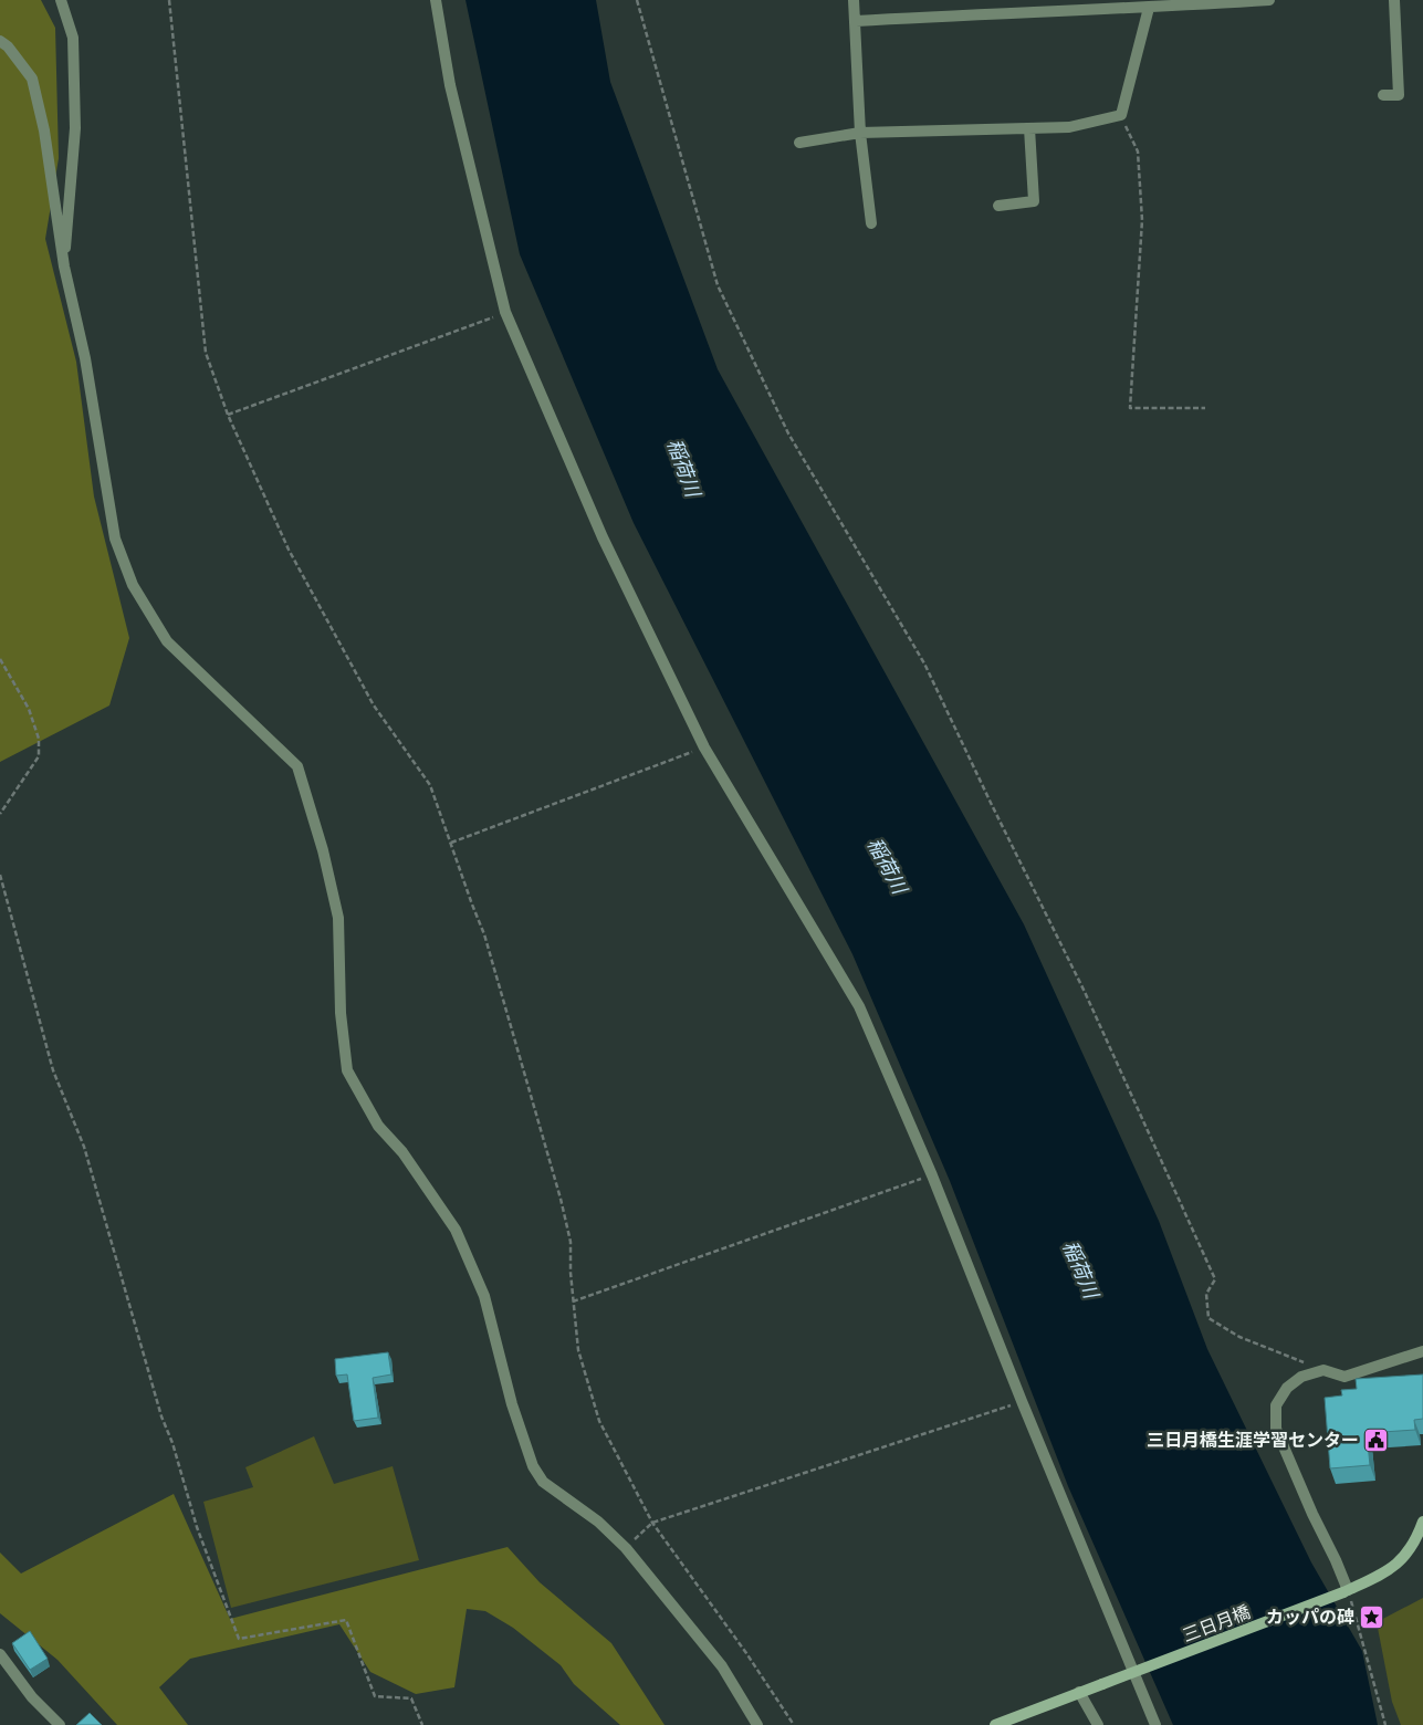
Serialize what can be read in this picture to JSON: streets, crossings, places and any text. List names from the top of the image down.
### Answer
{
  "streets": {
    "street": ["三日月橋"]
  },
  "water": ["稲荷川"],
  "places": {
    "public building": ["三日月橋生涯学習センター"],
    "place": ["カッパの碑"]
  }
}
